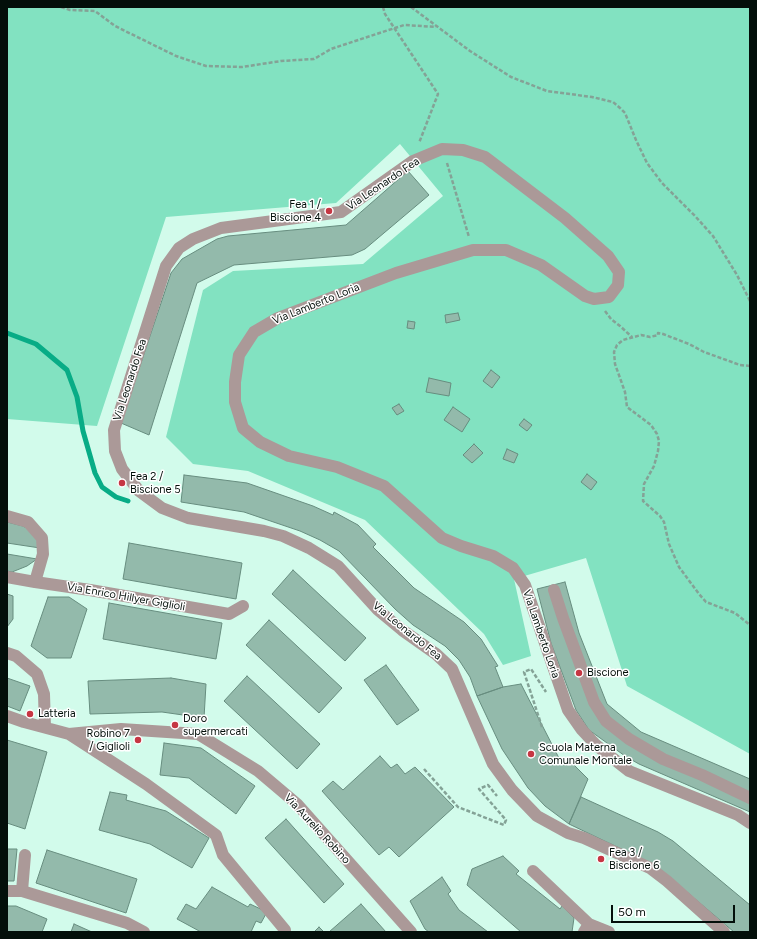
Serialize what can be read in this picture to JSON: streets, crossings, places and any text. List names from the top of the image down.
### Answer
{
  "streets": {
    "street": [
      "Via Leonardo Fea",
      "Via Lamberto Loria",
      "Via Enrico Hillyer Giglioli",
      "Via Aurelio Robino"
    ]
  },
  "crossings": [
    ["Via Leonardo Fea", "Via Lamberto Loria"]
  ],
  "places": [
    "Fea 1 / Biscione 4",
    "Fea 2 / Biscione 5",
    "Biscione",
    "Latteria",
    "Doro supermercati",
    "Robino 7 / Giglioli",
    "Scuola Materna Comunale Montale",
    "Fea 3 / Biscione 6"
  ],
  "scale_bar": "50 m"
}
